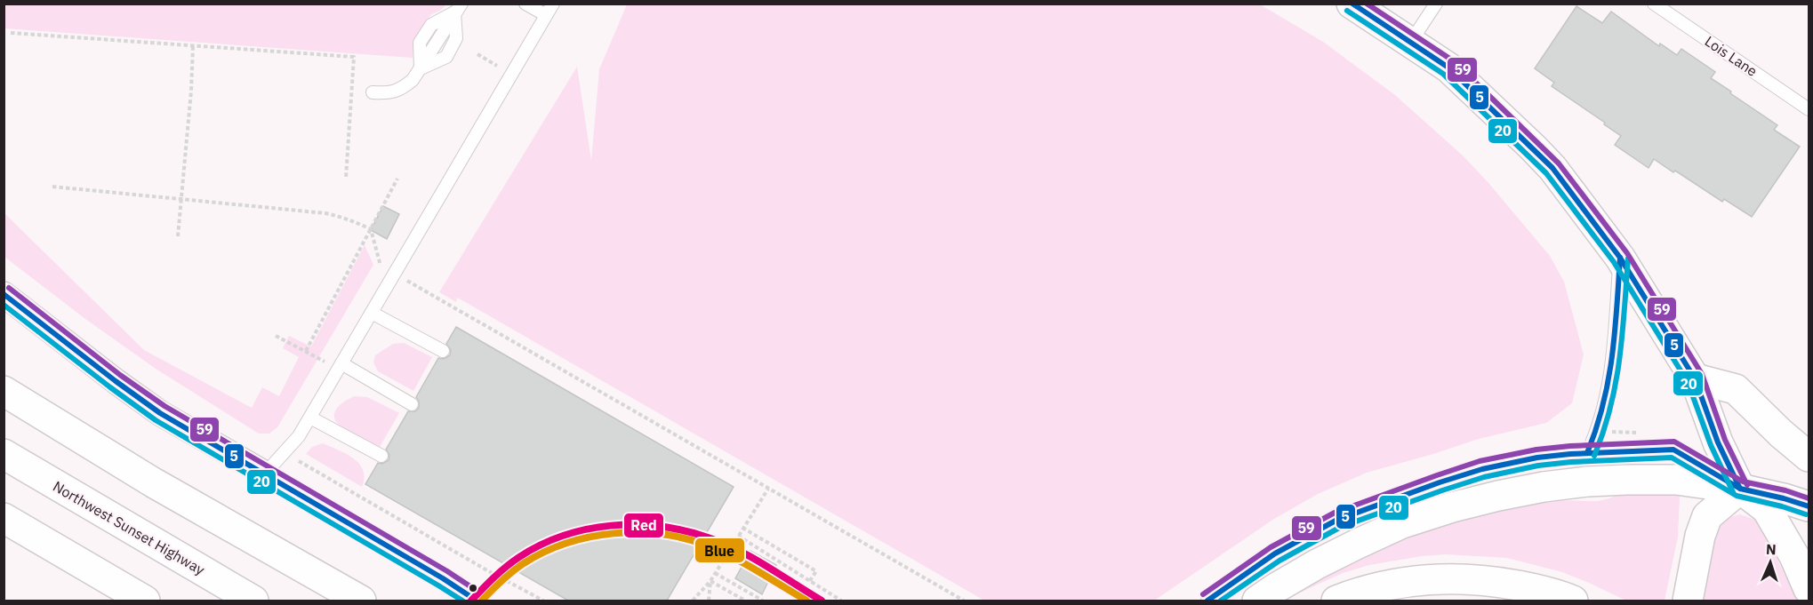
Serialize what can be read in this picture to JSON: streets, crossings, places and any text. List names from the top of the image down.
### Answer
{
  "streets": {
    "main road": ["Northwest Sunset Highway"],
    "lane": ["Lois Lane"]
  },
  "lines": [
    "transit line 5",
    "transit line 59",
    "transit line 20",
    "transit line Red",
    "transit line Blue"
  ],
  "north": "top"
}
